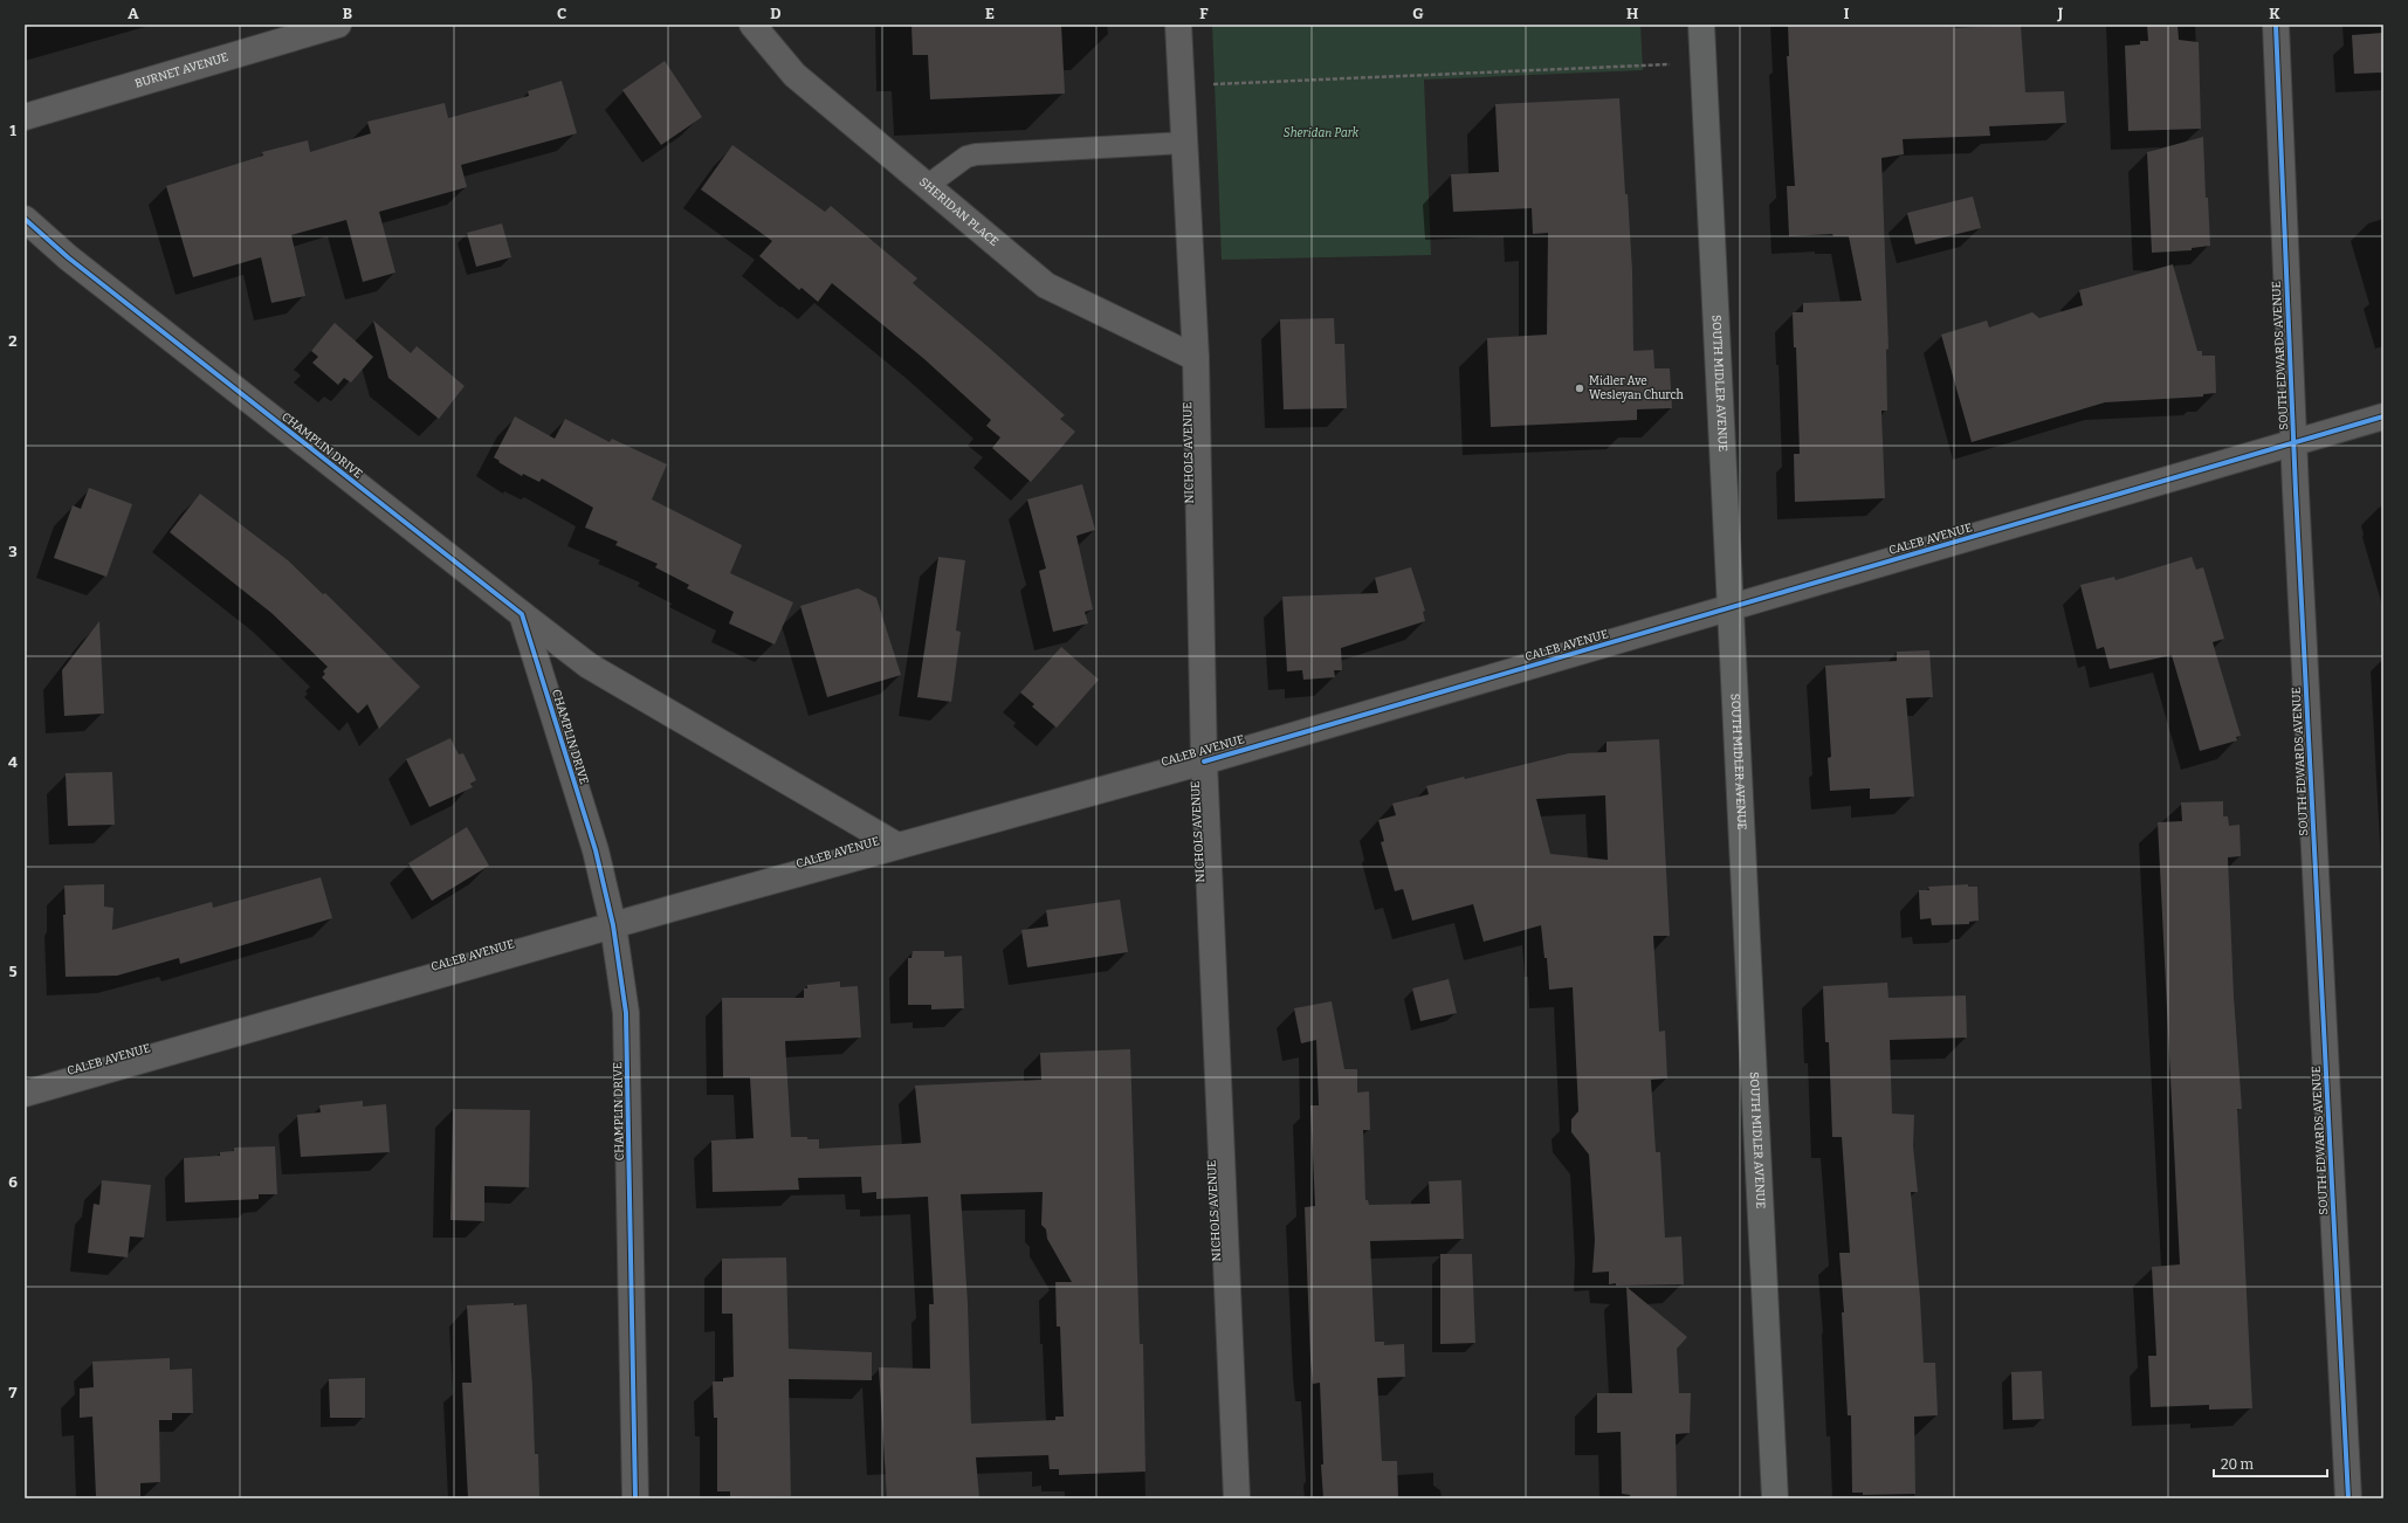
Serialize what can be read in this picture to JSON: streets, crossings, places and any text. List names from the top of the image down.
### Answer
{
  "streets": {
    "main road": ["SOUTH MIDLER AVENUE"],
    "street": [
      "BURNET AVENUE",
      "SHERIDAN PLACE",
      "SOUTH EDWARDS AVENUE",
      "CHAMPLIN DRIVE",
      "NICHOLS AVENUE",
      "CALEB AVENUE"
    ]
  },
  "crossings": [
    ["SHERIDAN PLACE", "NICHOLS AVENUE"],
    ["SOUTH EDWARDS AVENUE", "CALEB AVENUE"],
    ["SOUTH MIDLER AVENUE", "CALEB AVENUE"],
    ["CHAMPLIN DRIVE", "CALEB AVENUE"],
    ["NICHOLS AVENUE", "CALEB AVENUE"]
  ],
  "parks": ["Sheridan Park"],
  "places": ["Midler Ave Wesleyan Church"],
  "scale_bar": "20 m",
  "grid": {
    "columns": [
      "A",
      "B",
      "C",
      "D",
      "E",
      "F",
      "G",
      "H",
      "I",
      "J",
      "K"
    ],
    "rows": [
      "1",
      "2",
      "3",
      "4",
      "5",
      "6",
      "7"
    ]
  }
}
